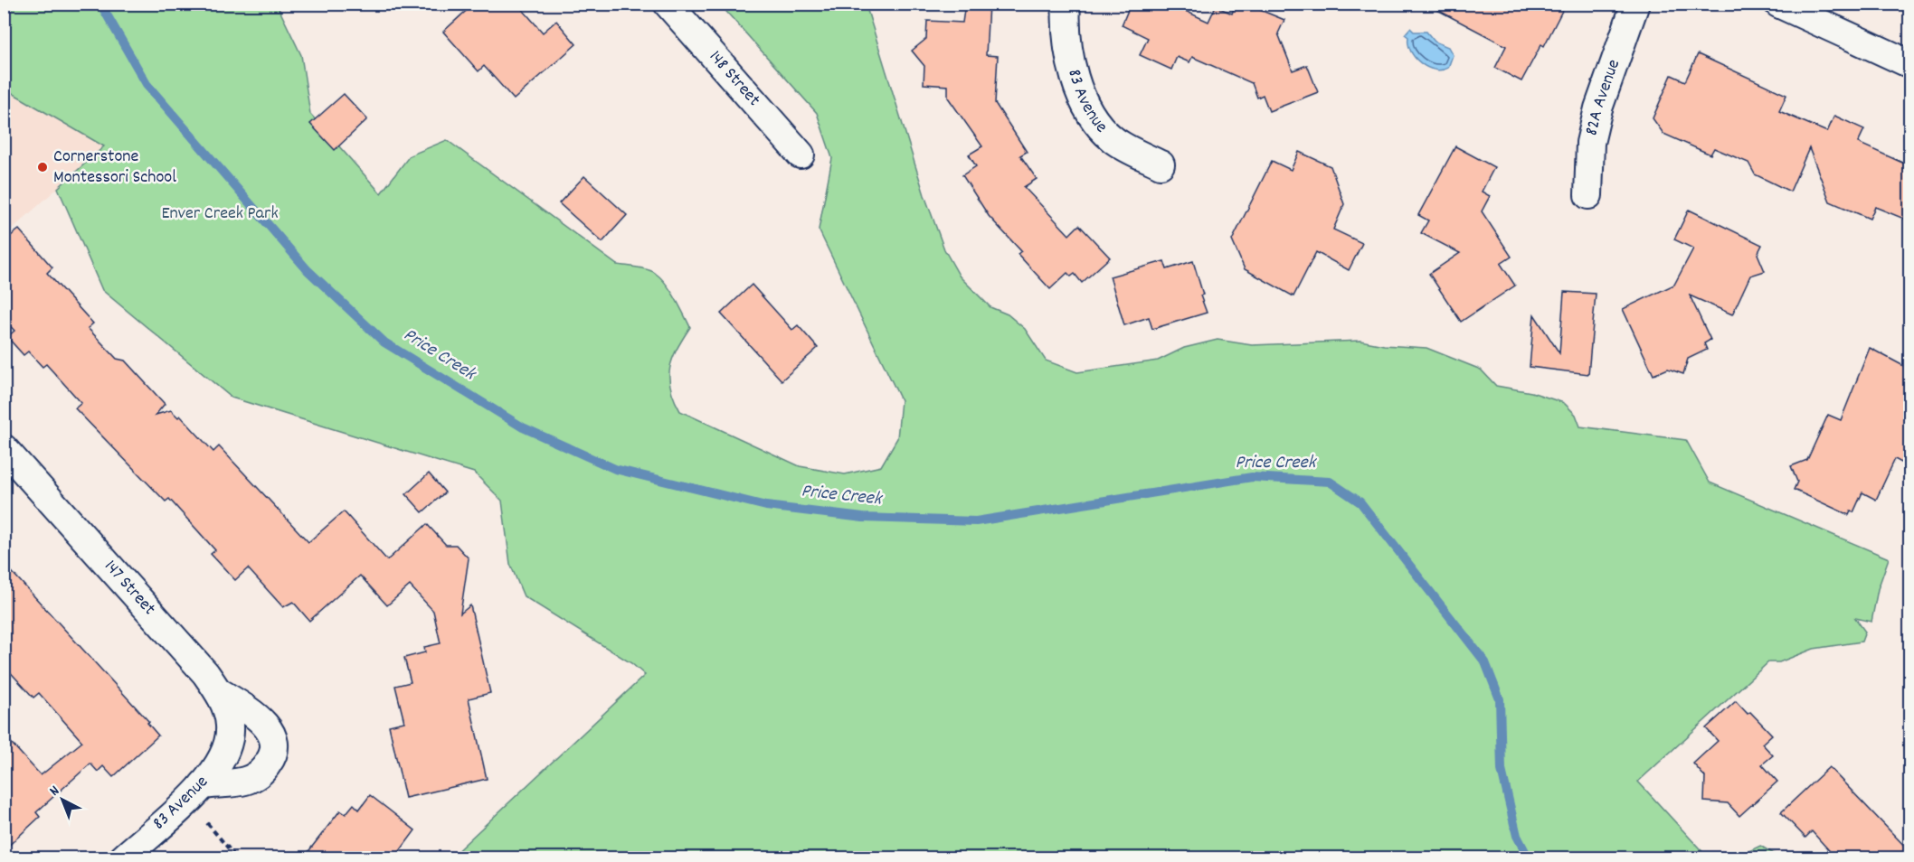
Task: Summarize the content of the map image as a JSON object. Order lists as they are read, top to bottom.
{
  "streets": {
    "street": [
      "148 Street",
      "83 Avenue",
      "82A Avenue",
      "147 Street"
    ]
  },
  "crossings": [
    ["83 Avenue", "147 Street"]
  ],
  "water": ["Price Creek"],
  "parks": ["Enver Creek Park"],
  "places": ["Cornerstone Montessori School"],
  "north": "top left"
}
